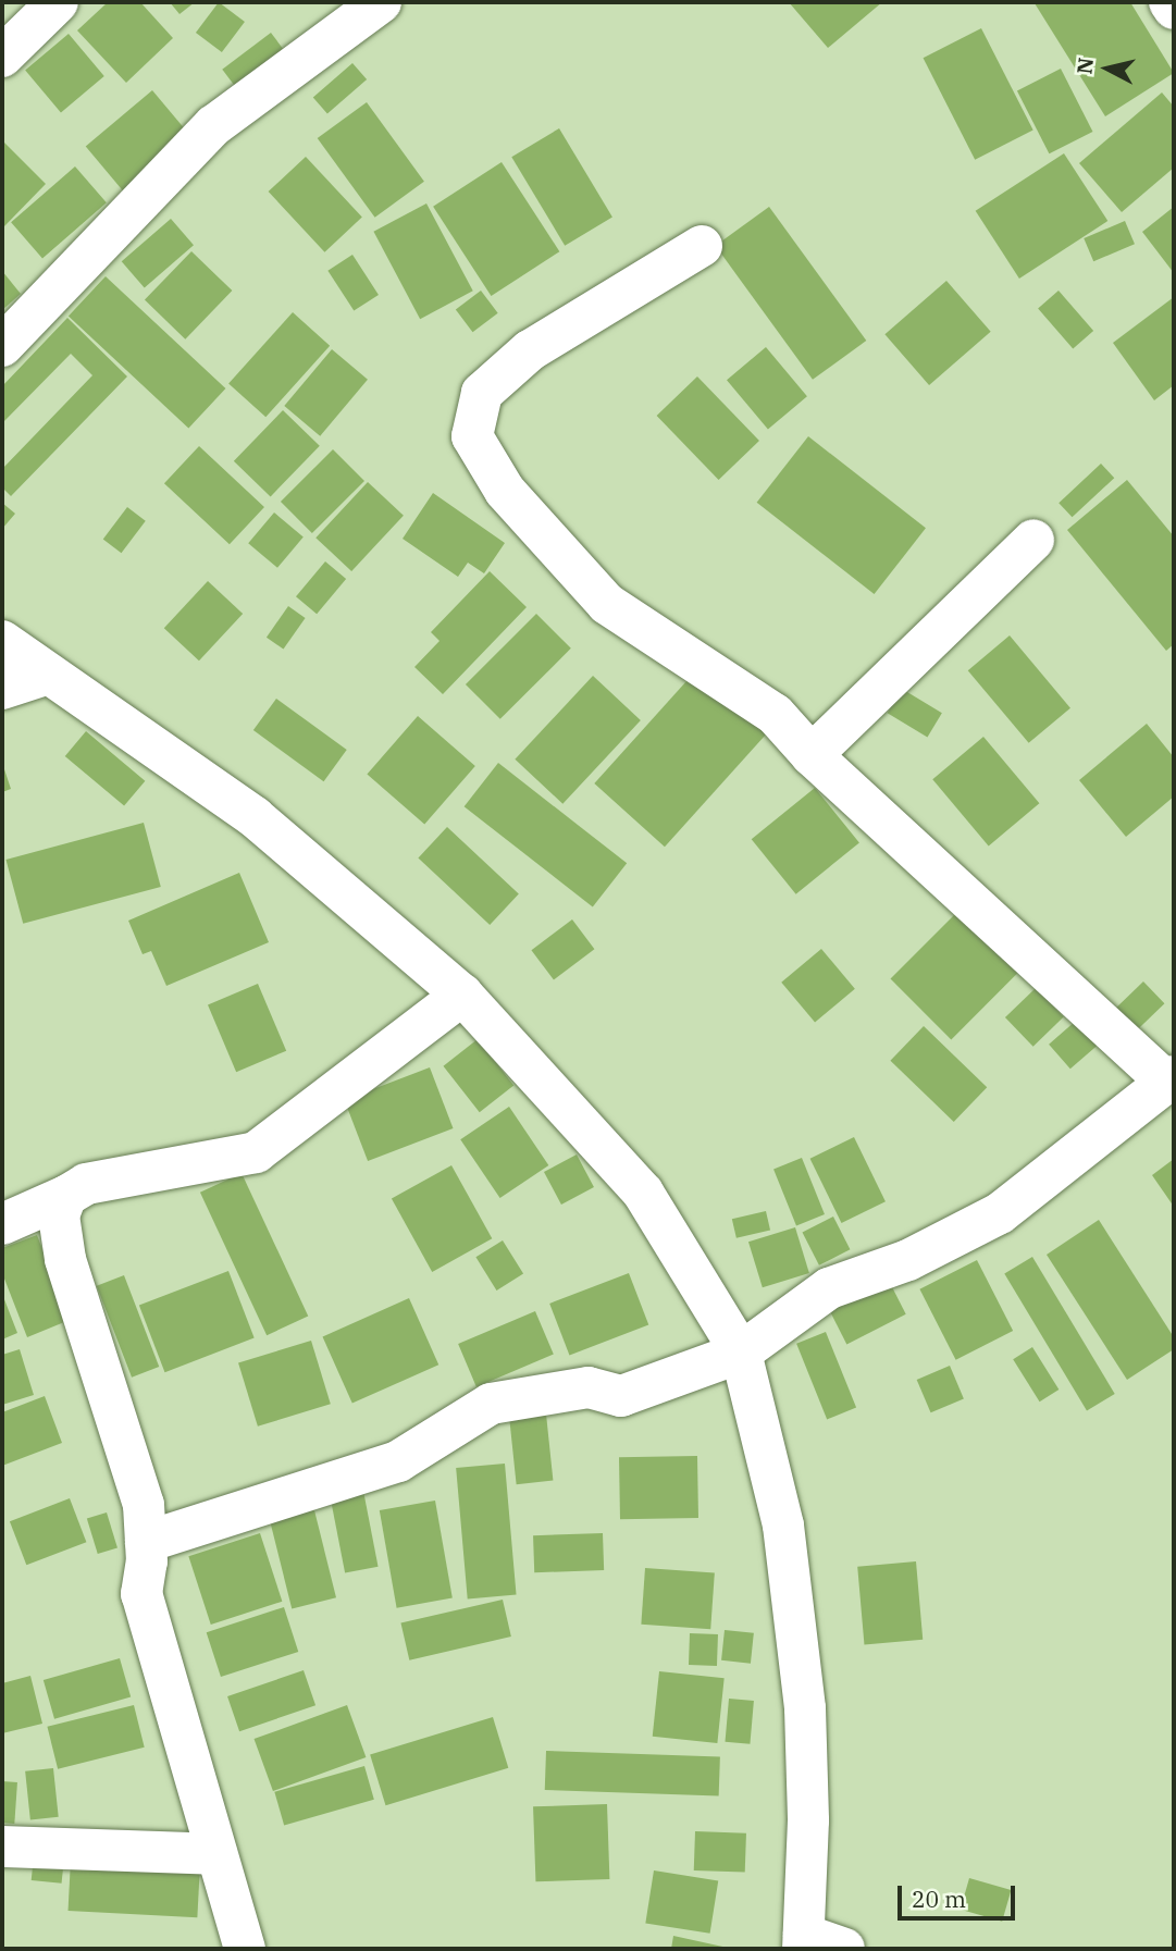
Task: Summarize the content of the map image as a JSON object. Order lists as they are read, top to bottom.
{
  "scale_bar": "20 m",
  "north": "left"
}
